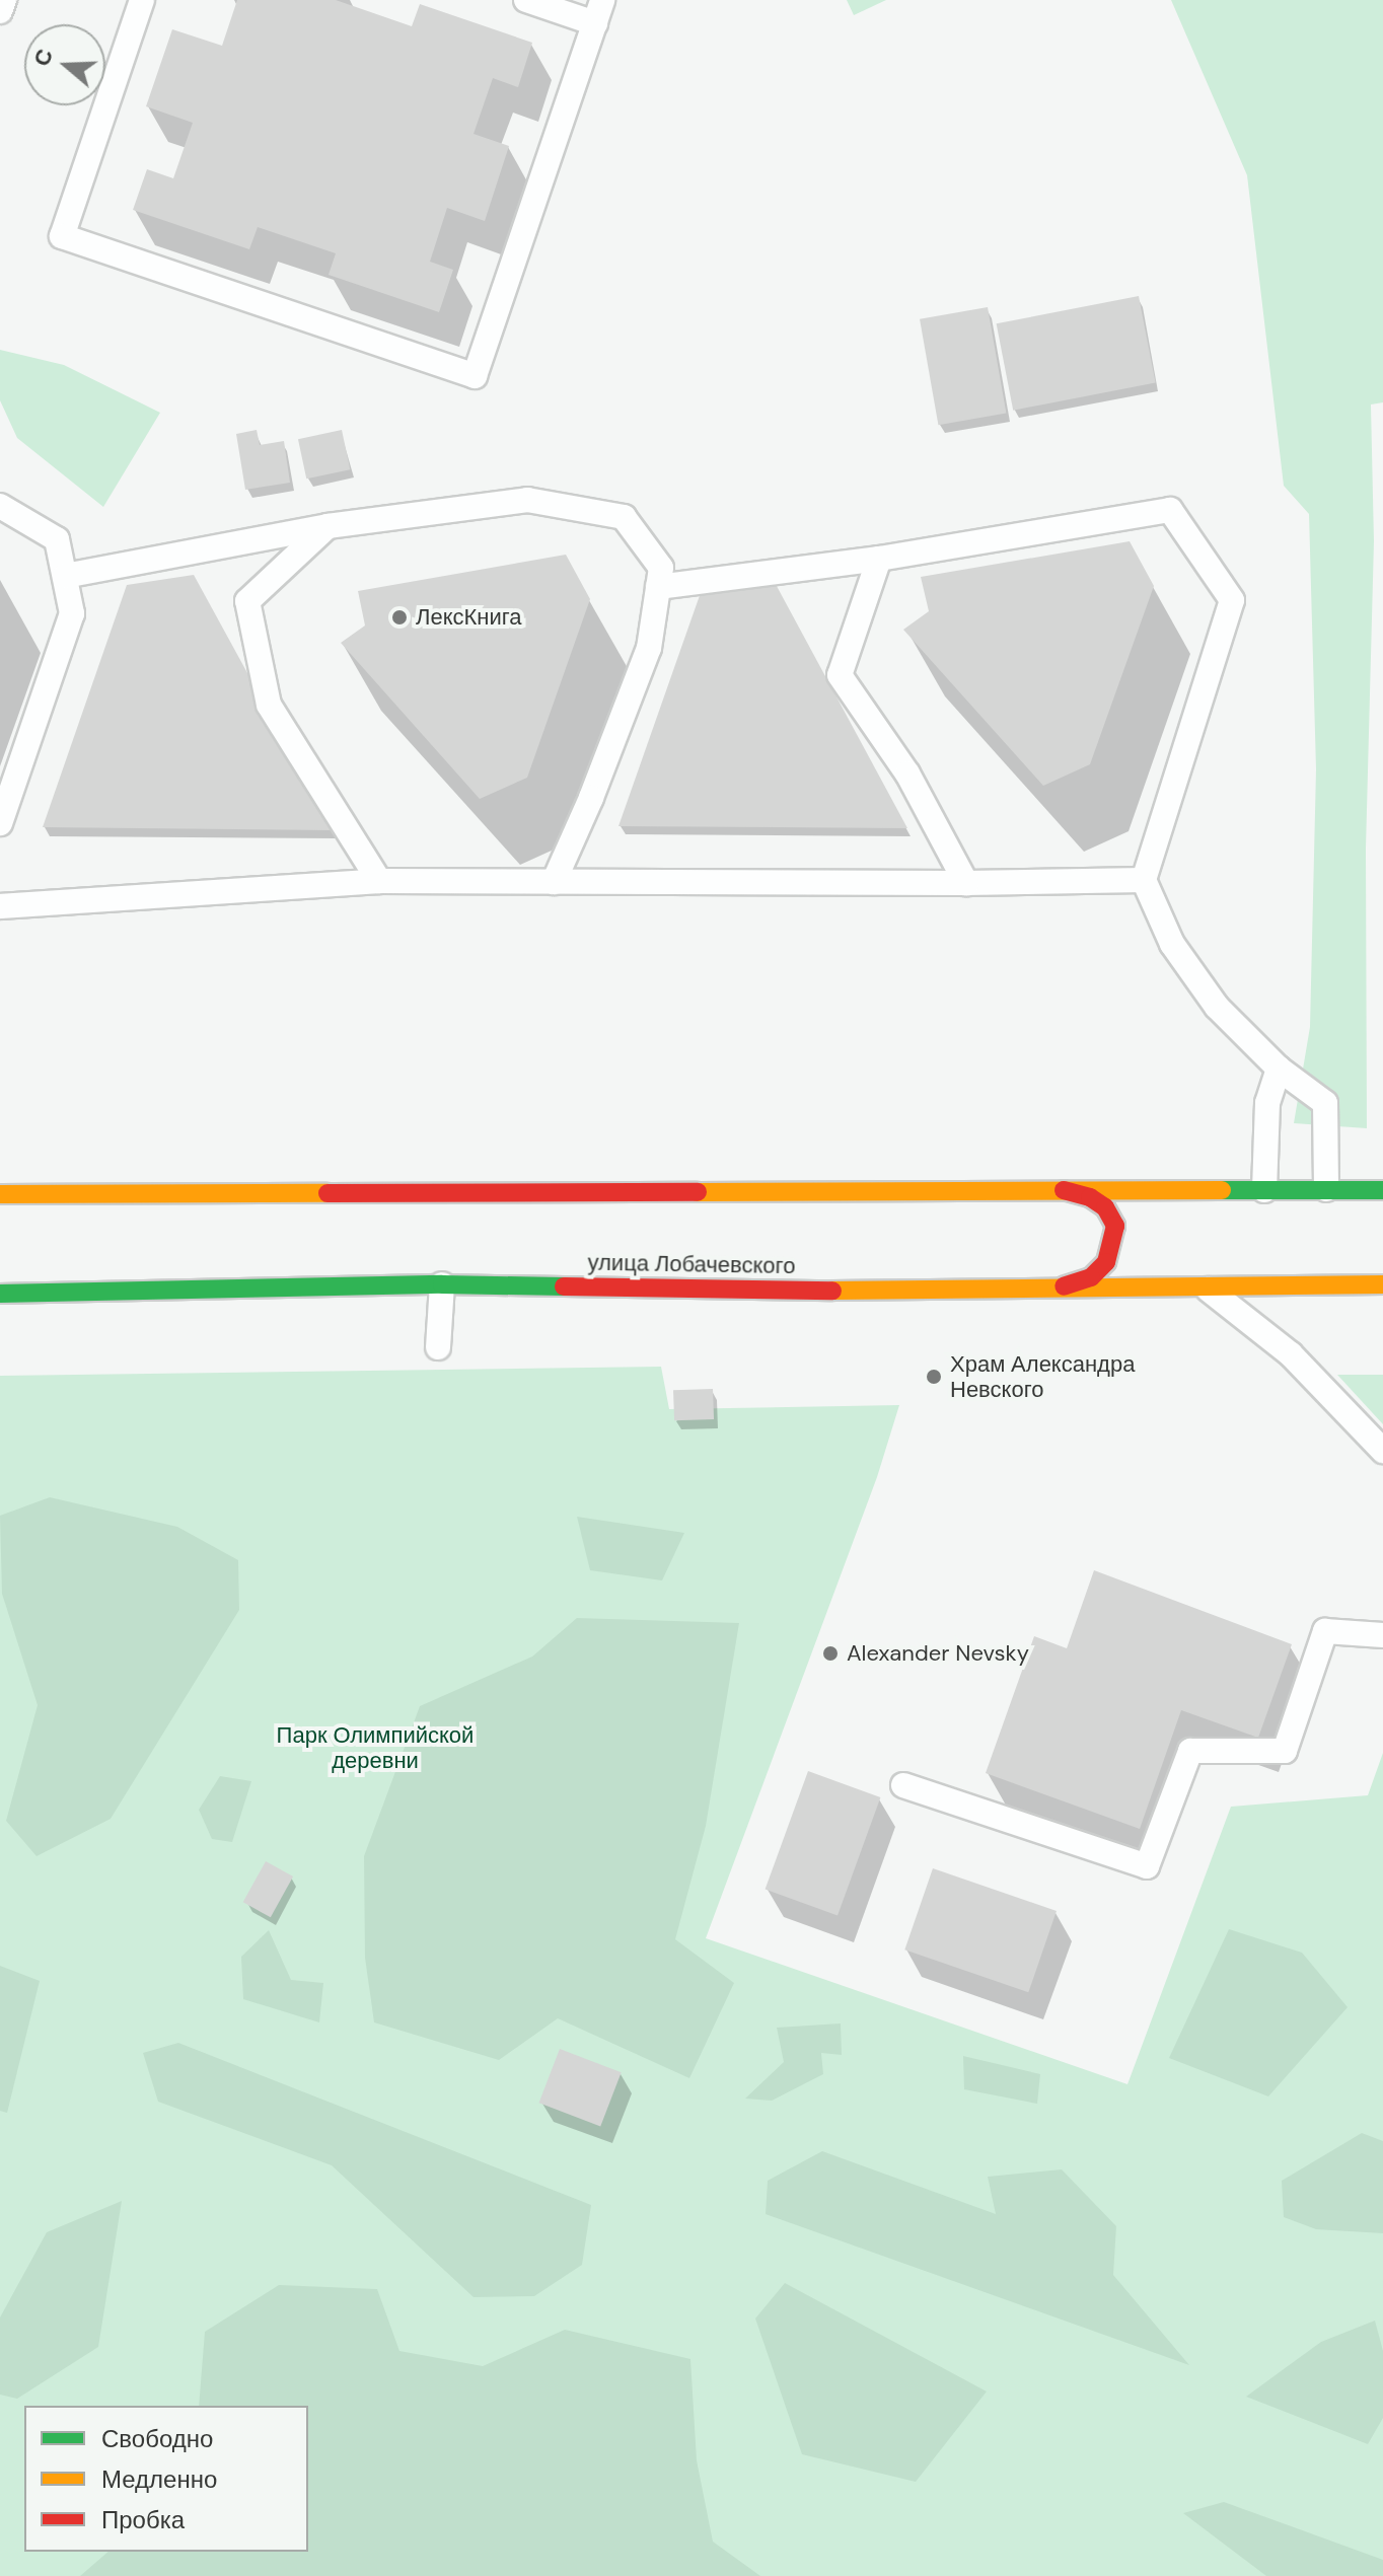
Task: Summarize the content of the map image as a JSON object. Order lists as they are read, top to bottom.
{
  "streets": {
    "main road": ["улица Лобачевского"]
  },
  "parks": ["Парк Олимпийской деревни"],
  "places": ["ЛексКнига", "Храм Александра Невского", "Alexander Nevsky"],
  "legend": ["Свободно", "Медленно", "Пробка"],
  "north": "left"
}
